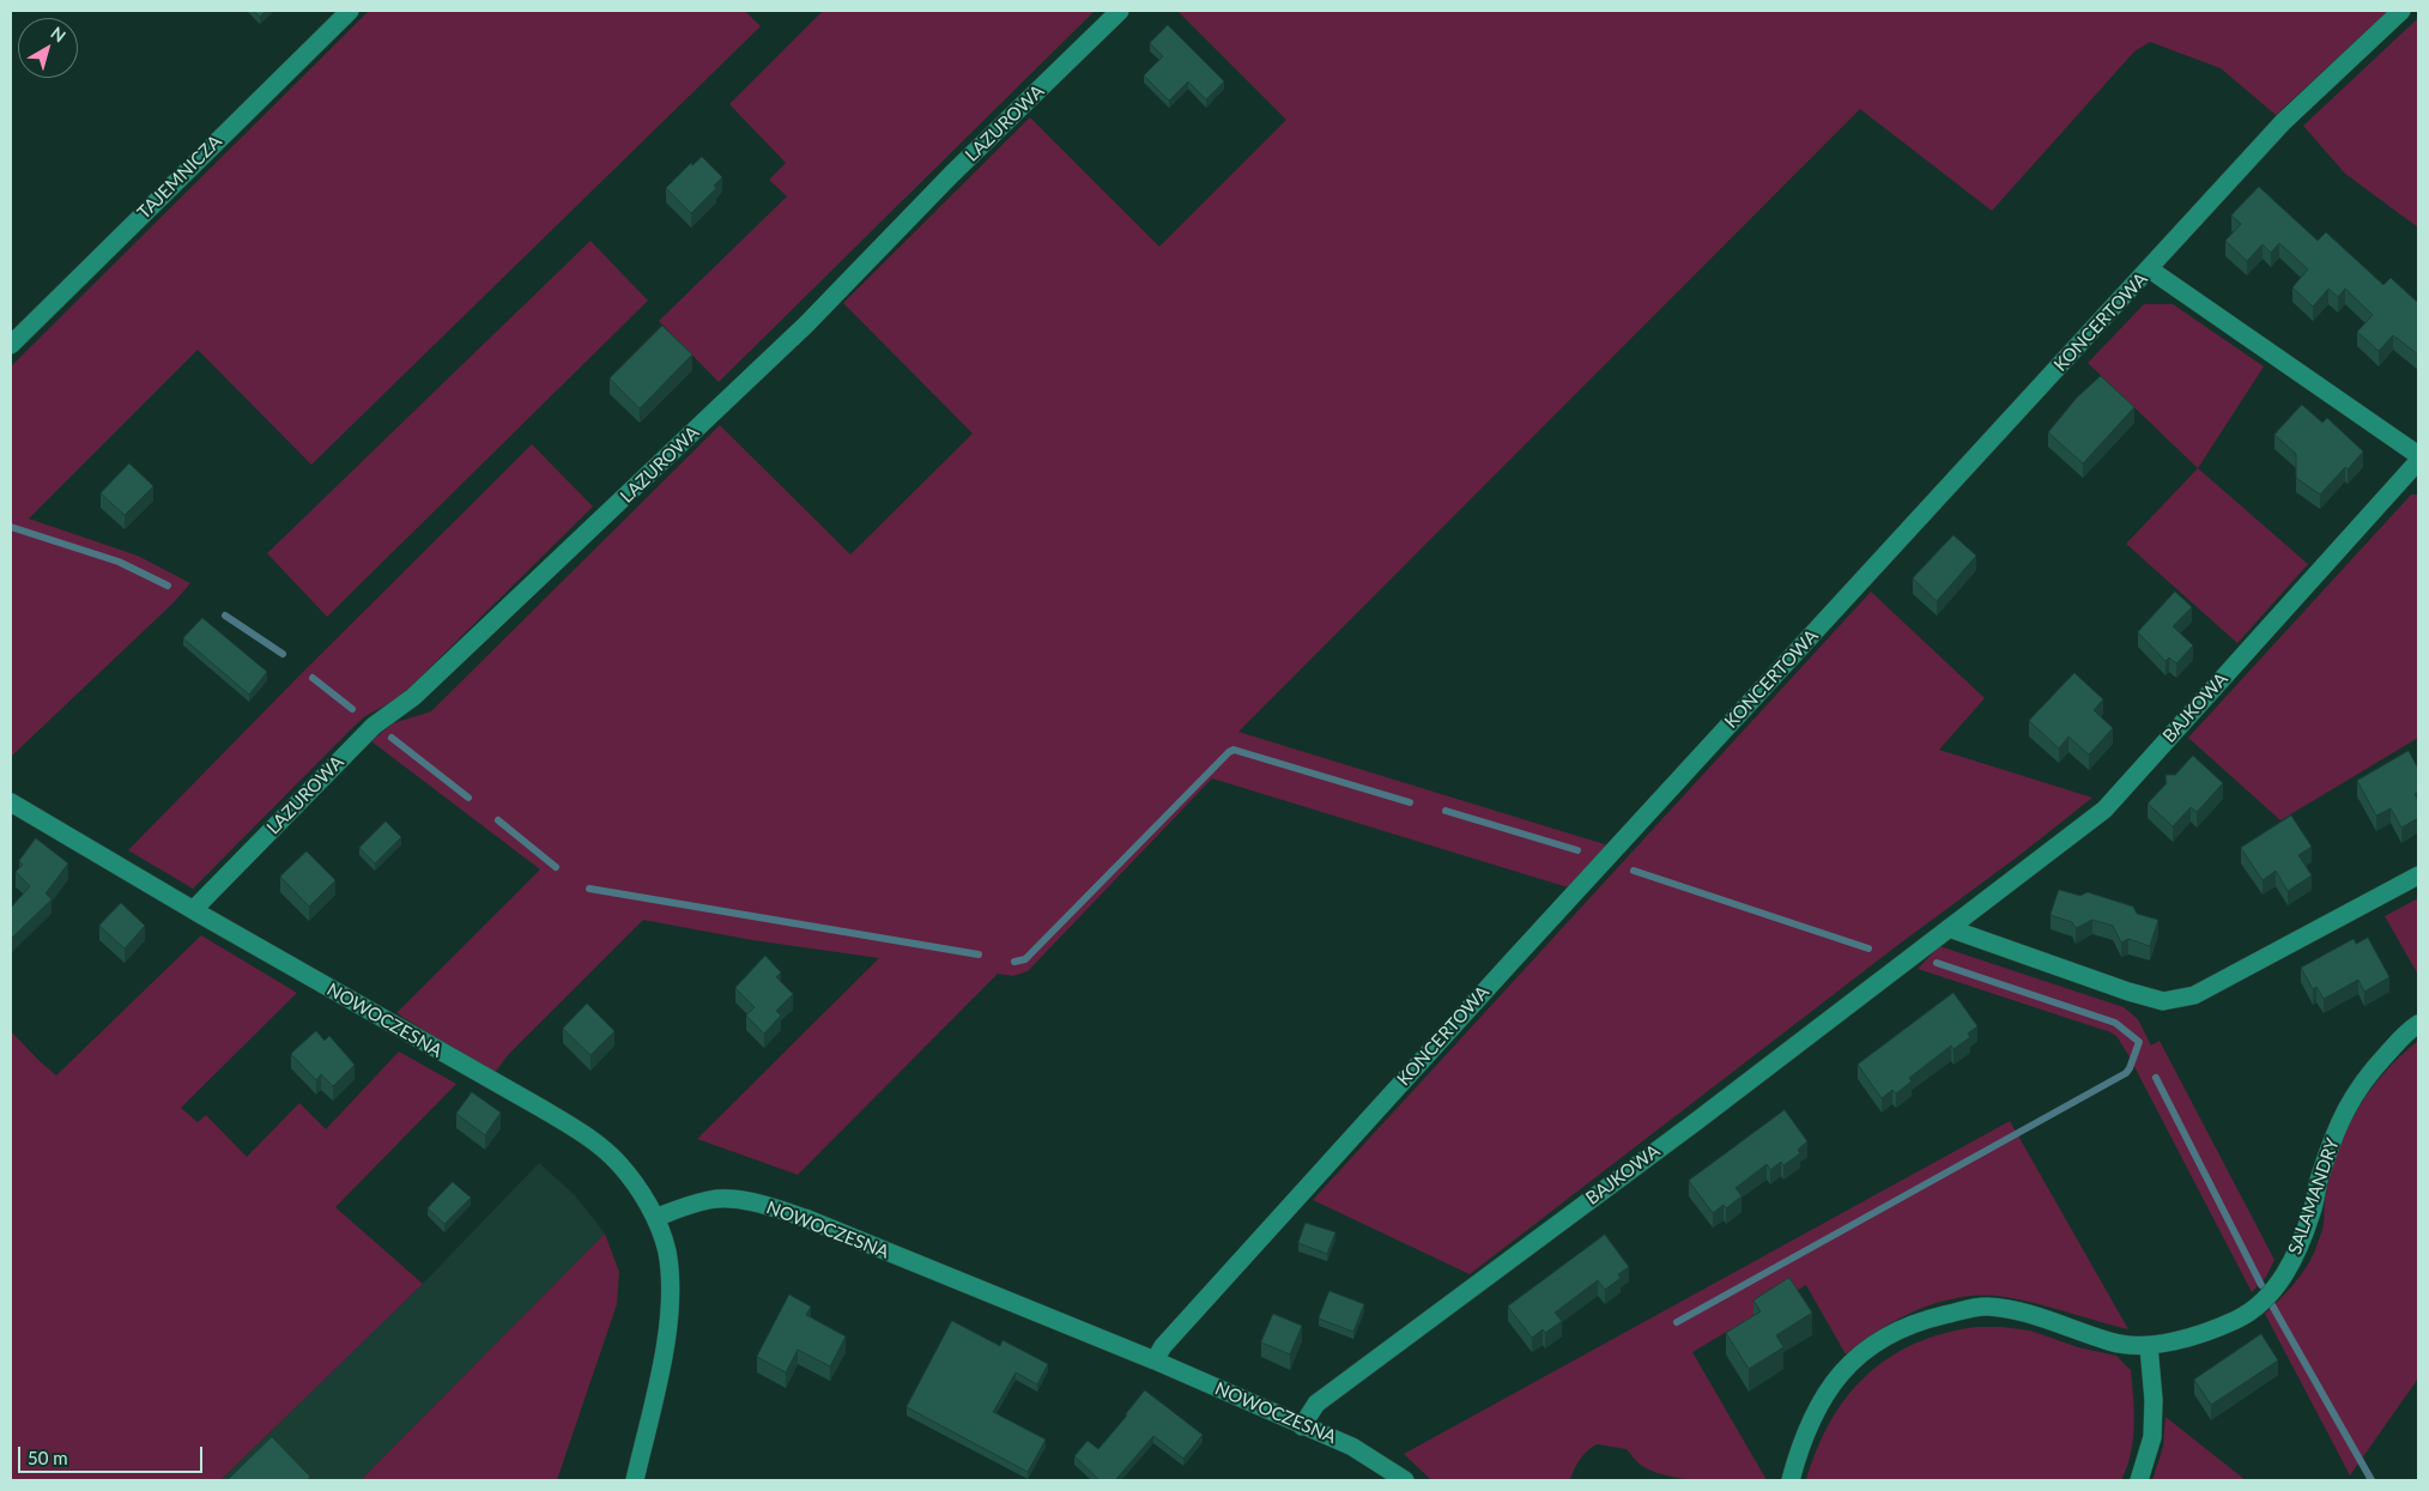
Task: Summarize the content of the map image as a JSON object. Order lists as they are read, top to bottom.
{
  "streets": {
    "street": [
      "LAZUROWA",
      "TAJEMNICZA",
      "KONCERTOWA",
      "BAJKOWA",
      "NOWOCZESNA",
      "SALAMANDRY"
    ]
  },
  "crossings": [
    ["LAZUROWA", "NOWOCZESNA"],
    ["KONCERTOWA", "NOWOCZESNA"],
    ["BAJKOWA", "NOWOCZESNA"]
  ],
  "scale_bar": "50 m",
  "north": "top right"
}
